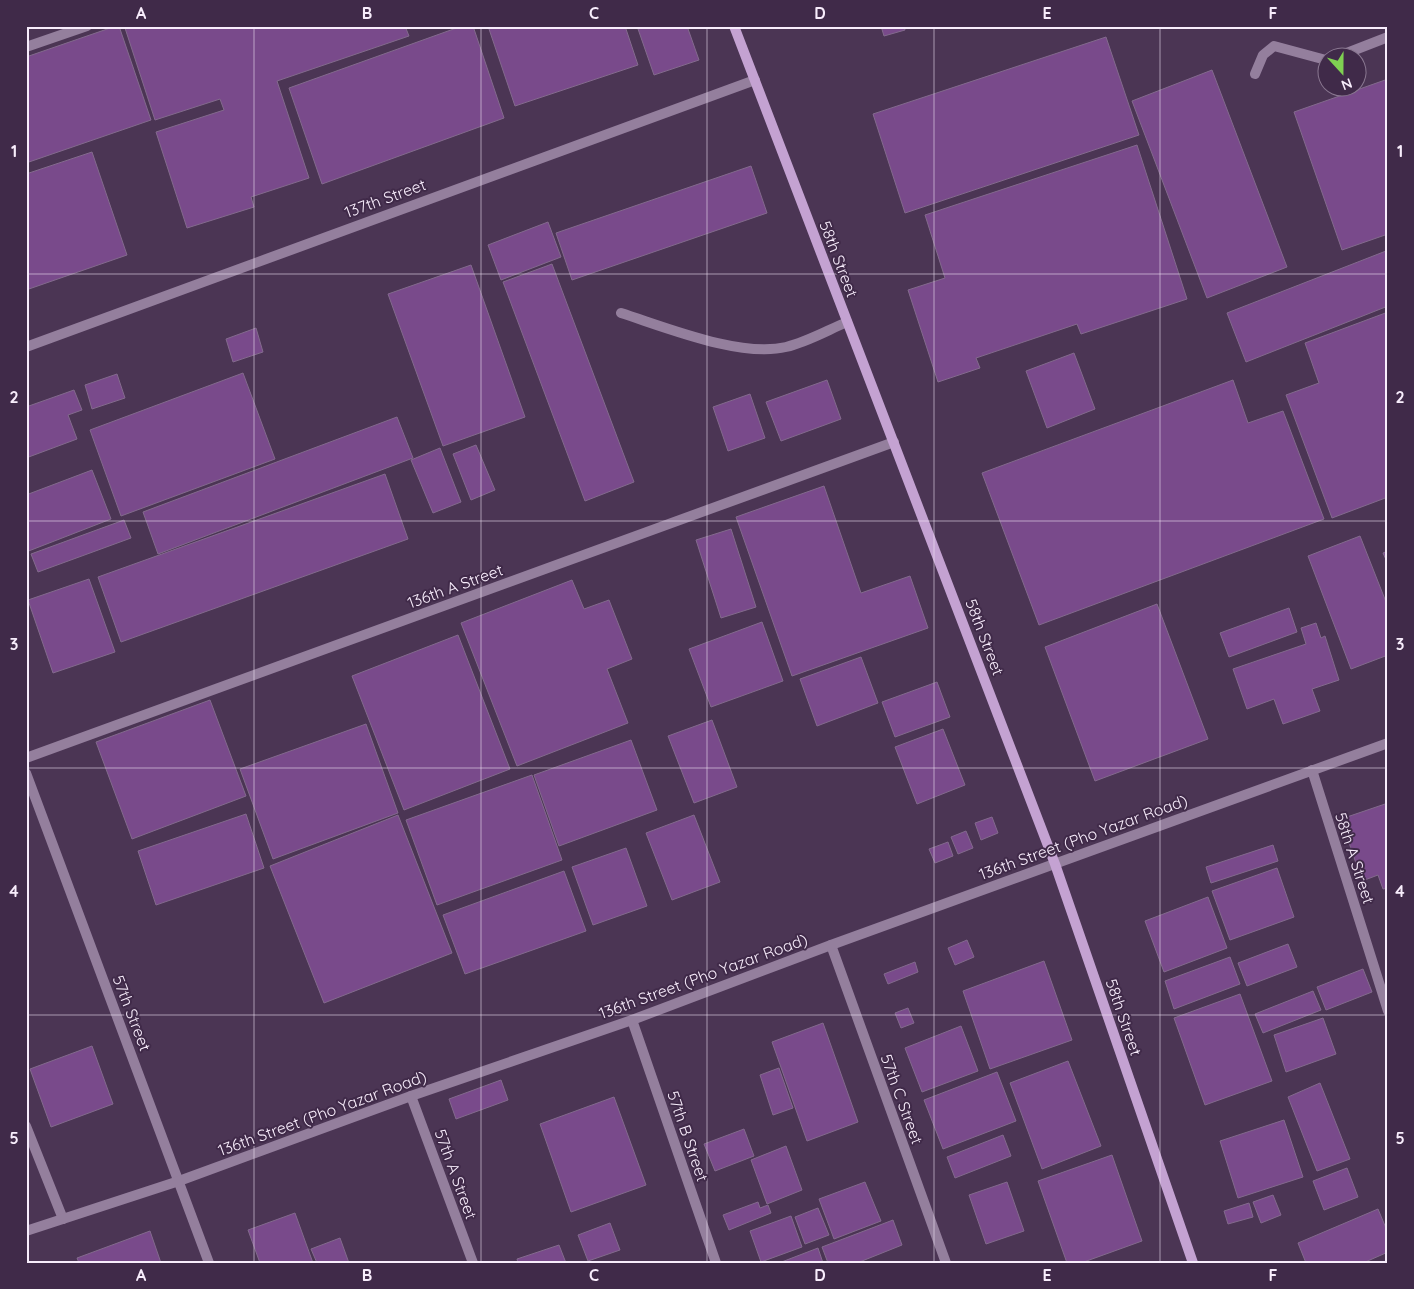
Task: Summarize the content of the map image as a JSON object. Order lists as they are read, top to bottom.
{
  "streets": {
    "main road": ["58th Street"],
    "street": [
      "137th Street",
      "136th A Street",
      "136th Street (Pho Yazar Road)",
      "58th A Street",
      "57th Street",
      "57th C Street",
      "57th B Street",
      "57th A Street"
    ]
  },
  "crossings": [
    ["137th Street", "58th Street"],
    ["58th Street", "136th A Street"],
    ["58th Street", "136th Street (Pho Yazar Road)"],
    ["136th Street (Pho Yazar Road)", "58th A Street"],
    ["136th Street (Pho Yazar Road)", "57th Street"],
    ["136th Street (Pho Yazar Road)", "57th C Street"],
    ["136th Street (Pho Yazar Road)", "57th B Street"],
    ["136th Street (Pho Yazar Road)", "57th A Street"]
  ],
  "north": "bottom",
  "grid": {
    "columns": [
      "A",
      "B",
      "C",
      "D",
      "E",
      "F"
    ],
    "rows": [
      "1",
      "2",
      "3",
      "4",
      "5"
    ]
  }
}
